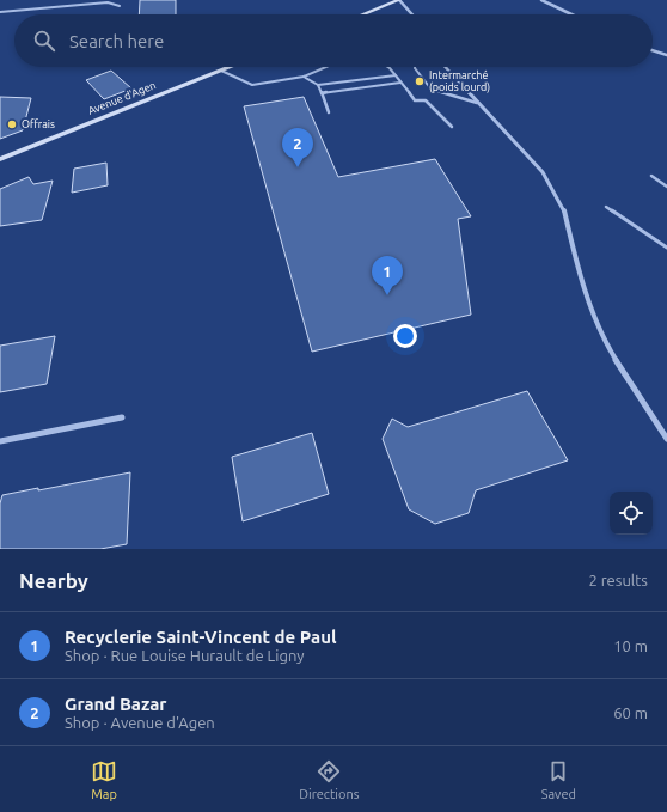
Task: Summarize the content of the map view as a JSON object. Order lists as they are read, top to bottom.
{
  "streets": {
    "main road": ["Avenue d'Agen"]
  },
  "places": ["Intermarché (poids lourd)", "Offrais"],
  "page": {
    "search": "Search here",
    "pins": ["2", "1"],
    "heading": ["Nearby", "2 results"],
    "list": [
      {
        "mark": "1",
        "name": "Recyclerie Saint-Vincent de Paul",
        "note": "Shop · Rue Louise Hurault de Ligny",
        "value": "10 m"
      },
      {
        "mark": "2",
        "name": "Grand Bazar",
        "note": "Shop · Avenue d'Agen",
        "value": "60 m"
      }
    ],
    "nav": ["Map", "Directions", "Saved"]
  }
}
